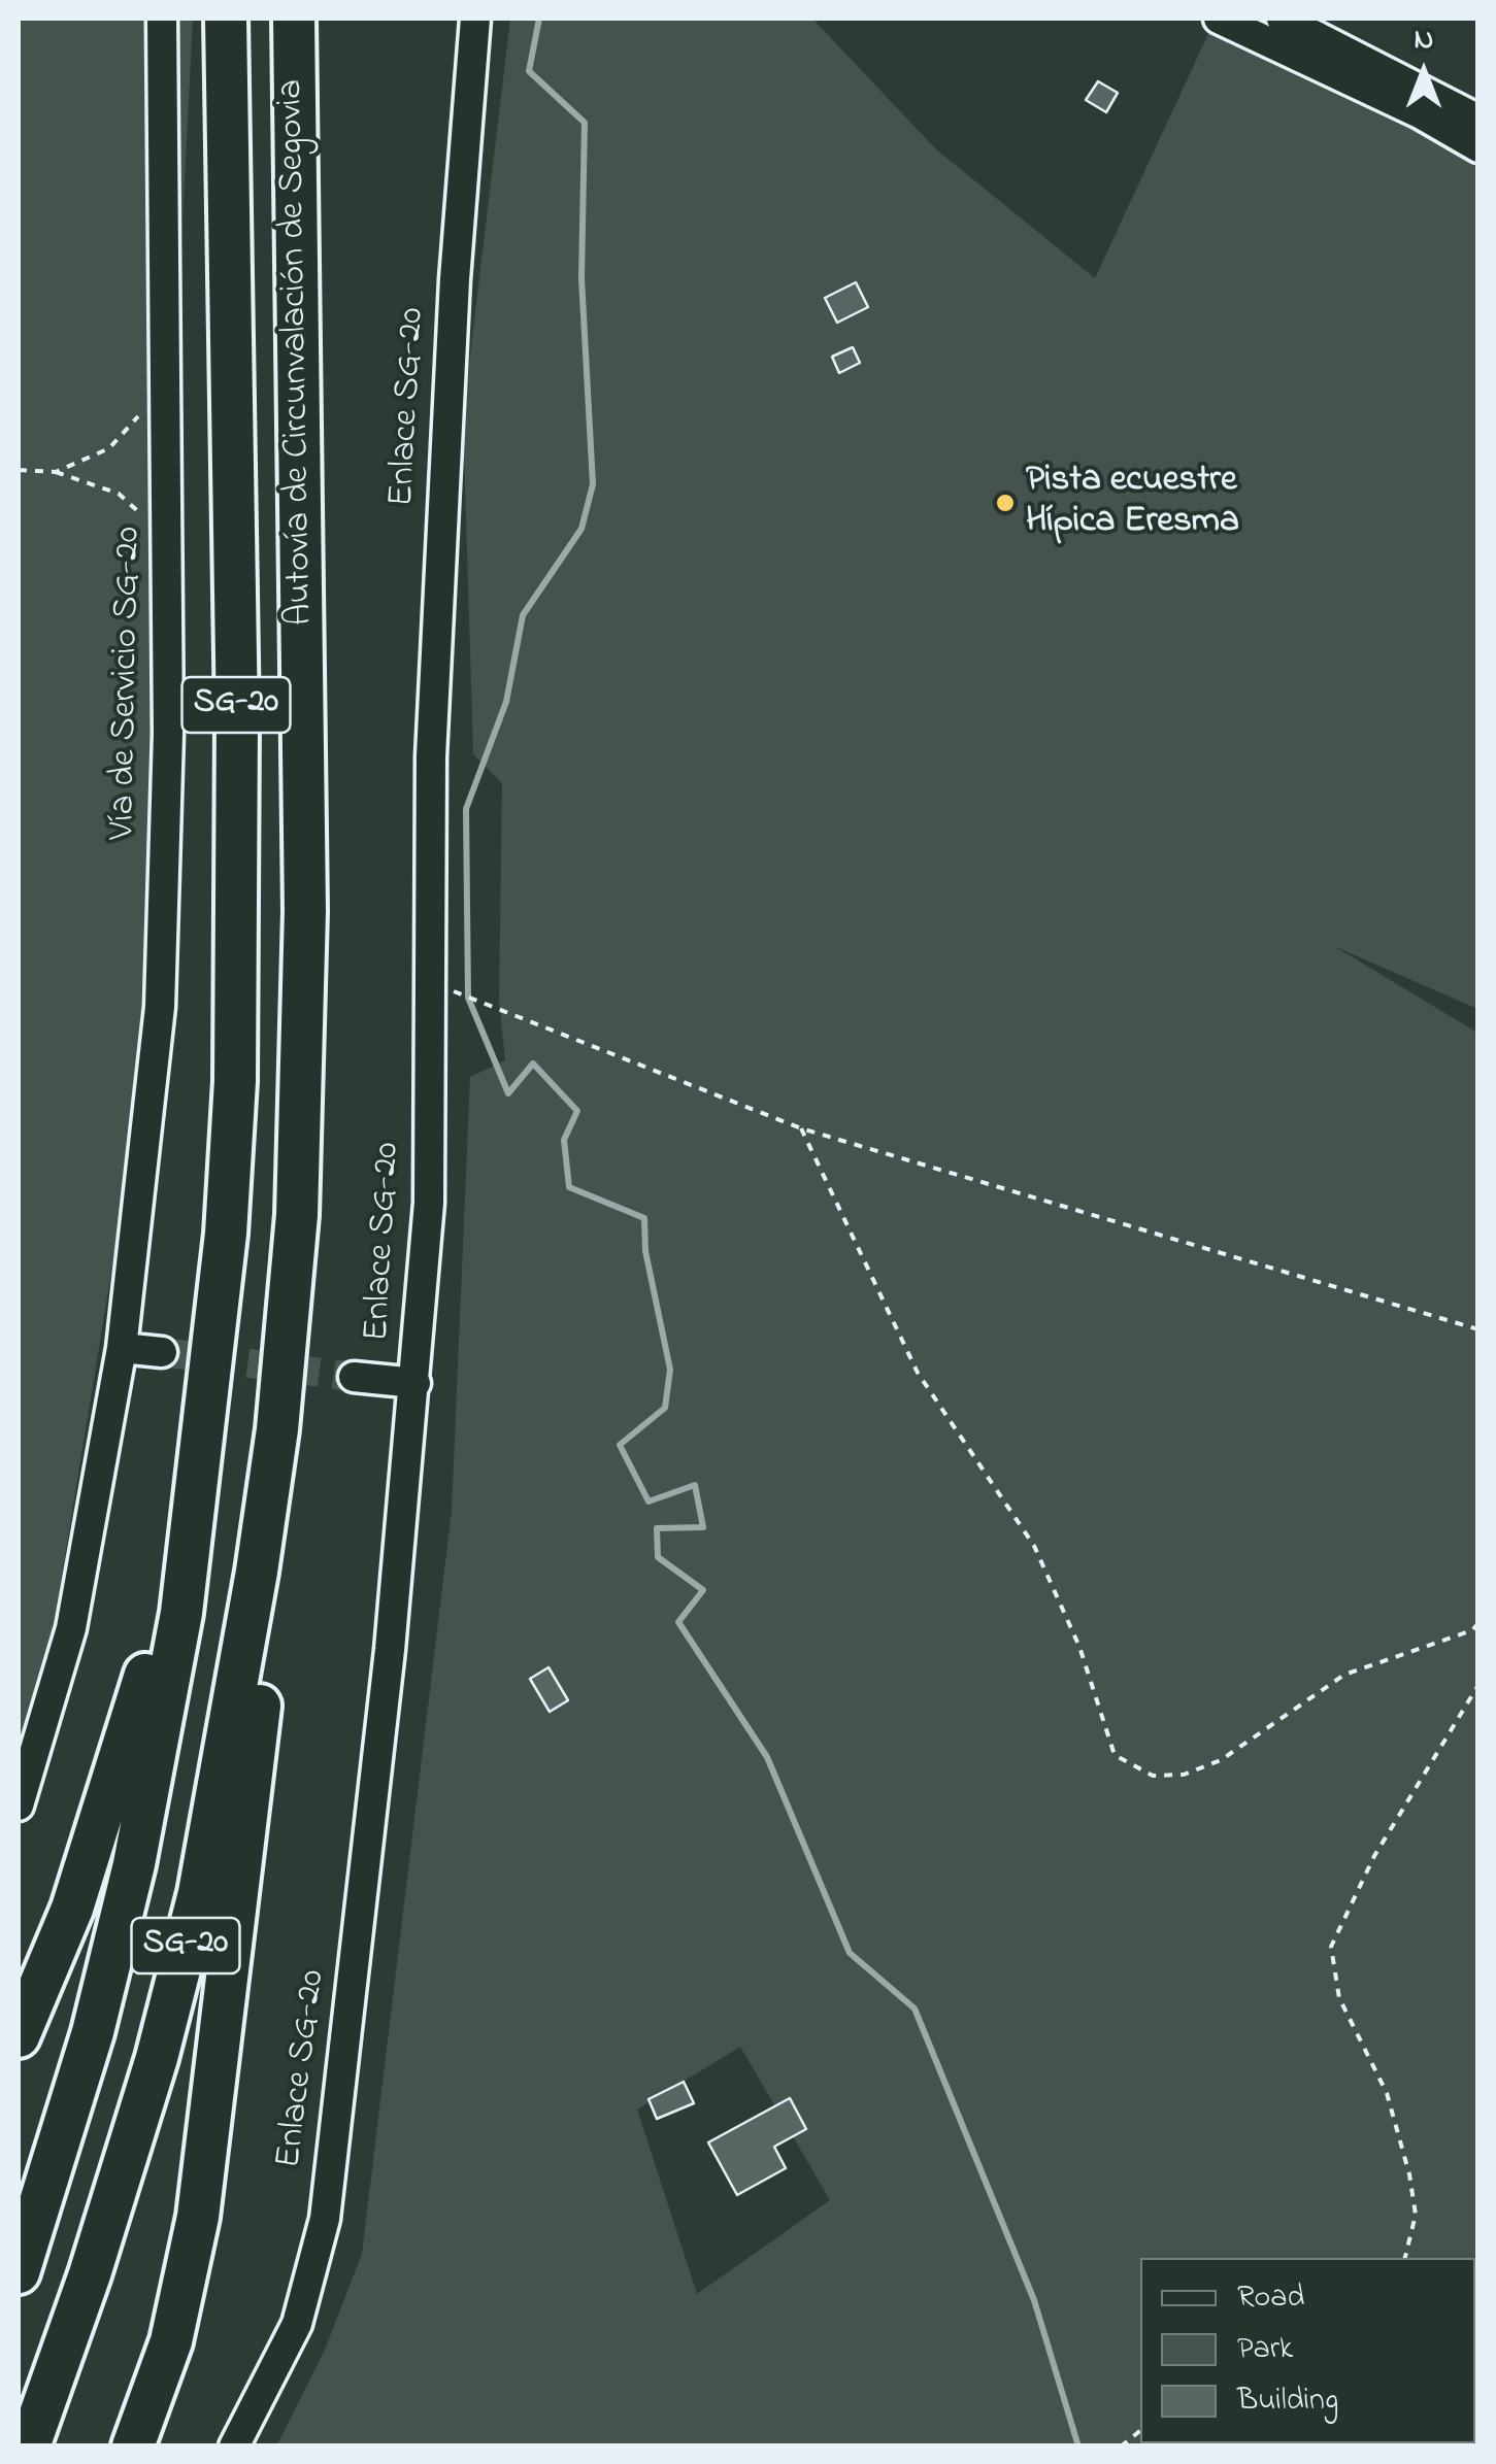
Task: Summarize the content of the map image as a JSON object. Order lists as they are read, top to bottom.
{
  "streets": {
    "highway": ["Autovía de Circunvalación de Segovia", "SG-20"],
    "street": ["Enlace SG-20", "Vía de Servicio SG-20"]
  },
  "places": ["Pista ecuestre Hípica Eresma"],
  "legend": ["Road", "Park", "Building"],
  "north": "top"
}
